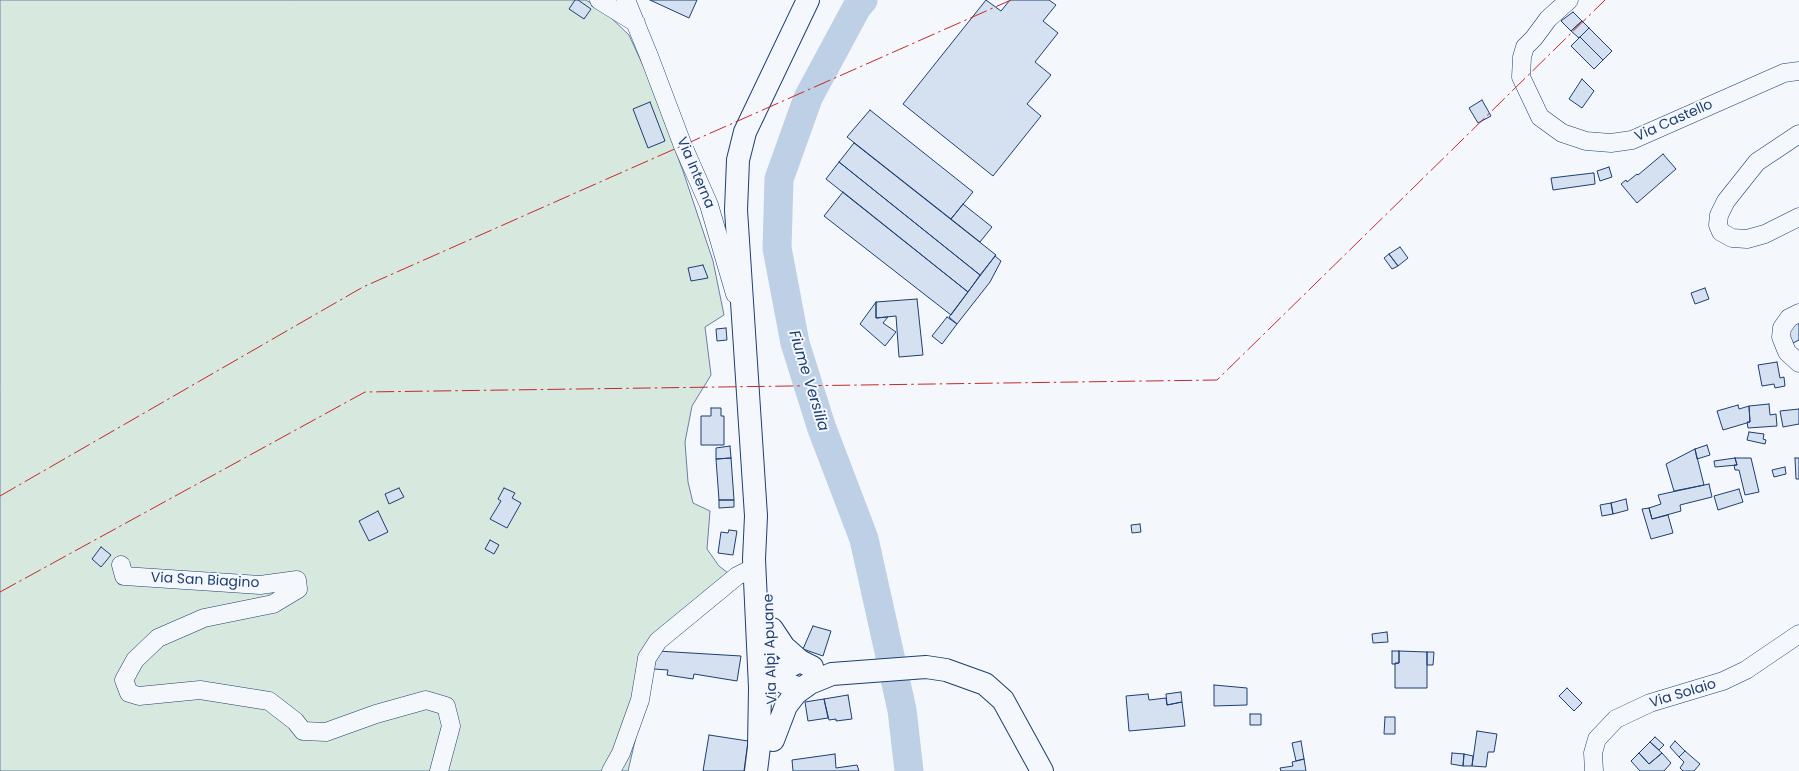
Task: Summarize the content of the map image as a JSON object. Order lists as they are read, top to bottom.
{
  "streets": {
    "main road": ["Via Alpi Apuane"],
    "street": [
      "Via Castello",
      "Via Interna",
      "Via San Biagino",
      "Via Solaio"
    ]
  },
  "water": ["Fiume Versilia"]
}
